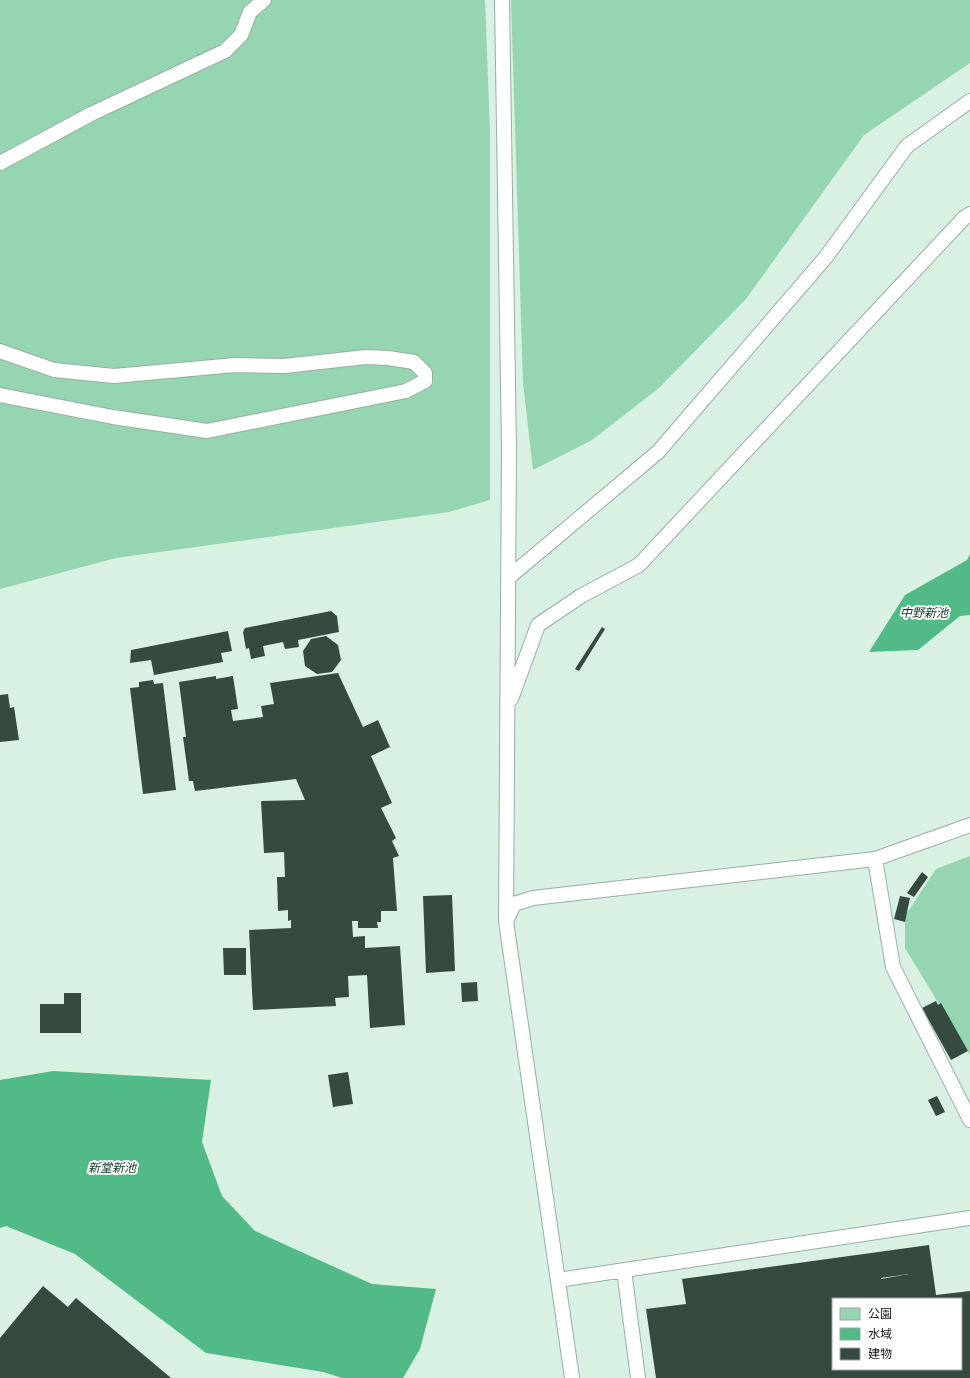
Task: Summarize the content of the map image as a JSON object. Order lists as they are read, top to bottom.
{
  "water": ["中野新池", "新堂新池"],
  "legend": ["公園", "水域", "建物"]
}
